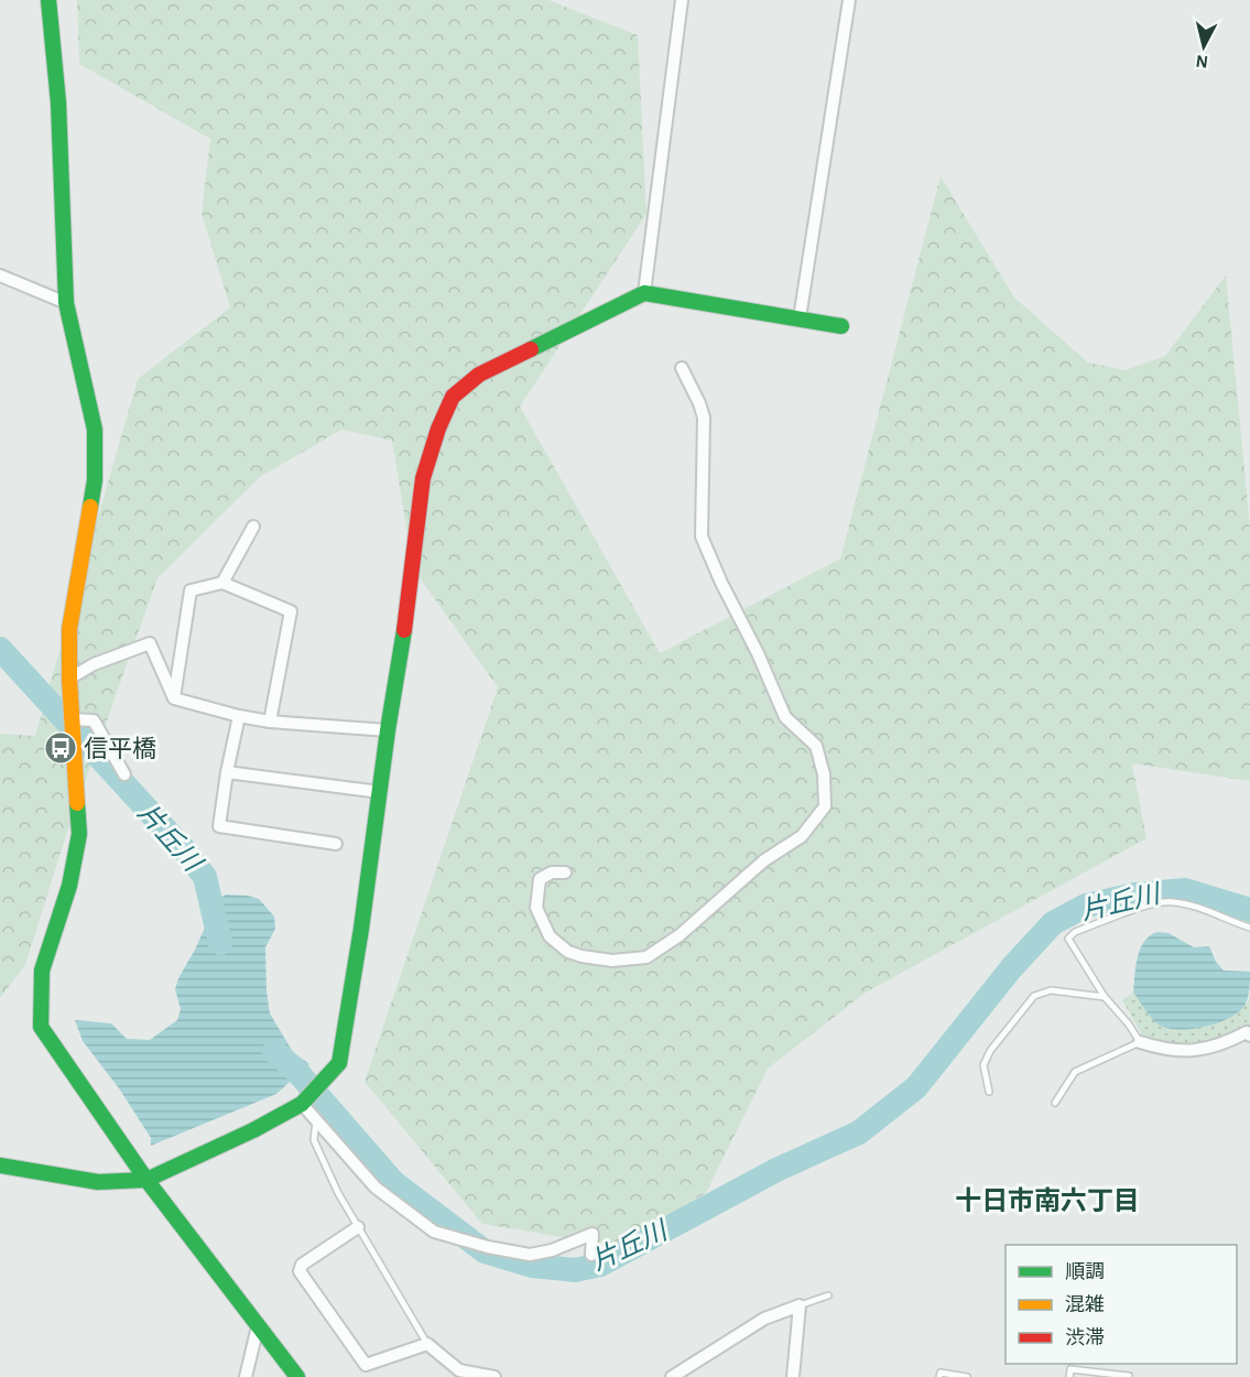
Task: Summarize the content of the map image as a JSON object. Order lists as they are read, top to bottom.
{
  "districts": ["十日市南六丁目"],
  "water": ["片丘川"],
  "places": {
    "bus stop": ["信平橋"]
  },
  "legend": ["順調", "混雑", "渋滞"],
  "north": "bottom"
}
